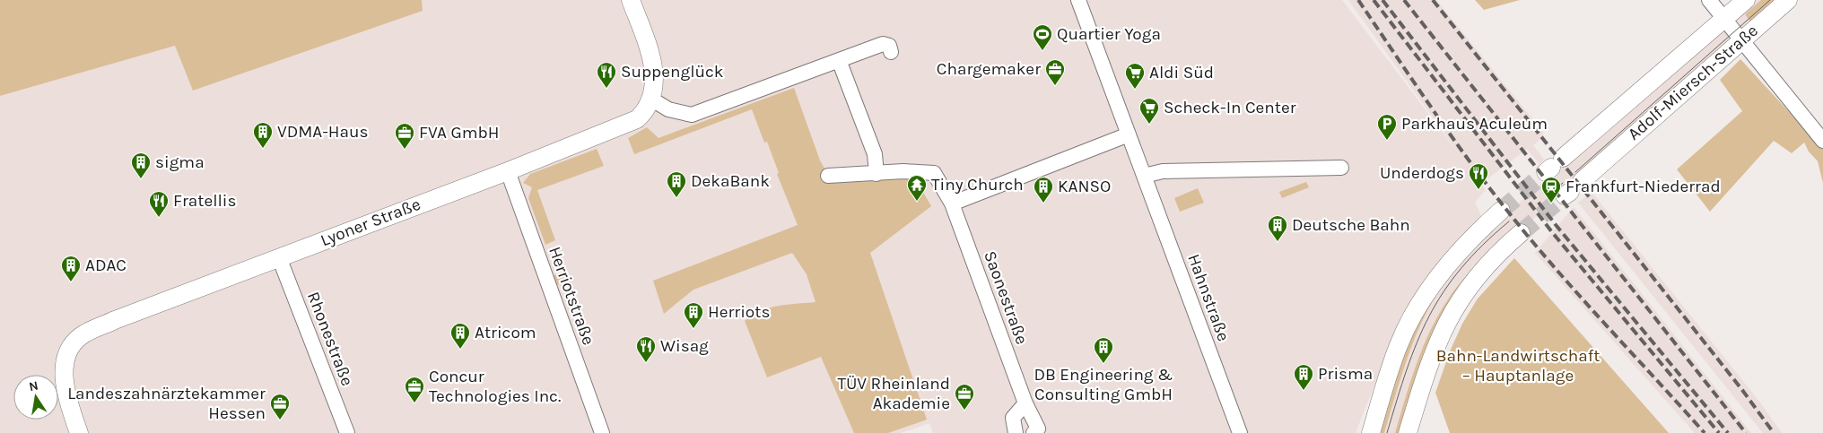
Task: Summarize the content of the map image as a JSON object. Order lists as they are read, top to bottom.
{
  "streets": {
    "main road": ["Adolf-Miersch-Straße", "Lyoner Straße"],
    "street": [
      "Herriotstraße",
      "Saonestraße",
      "Hahnstraße",
      "Rhonestraße"
    ]
  },
  "crossings": [
    ["Lyoner Straße", "Herriotstraße"],
    ["Lyoner Straße", "Rhonestraße"]
  ],
  "parks": ["Bahn-Landwirtschaft – Hauptanlage"],
  "places": {
    "sports": ["Quartier Yoga"],
    "office": [
      "Chargemaker",
      "FVA GmbH",
      "Concur Technologies Inc.",
      "TÜV Rheinland Akademie",
      "Landeszahnärztekammer Hessen"
    ],
    "restaurant": [
      "Suppenglück",
      "Underdogs",
      "Fratellis",
      "Wisag"
    ],
    "supermarket": ["Aldi Süd", "Scheck-In Center"],
    "parking": ["Parkhaus Aculeum"],
    "building": [
      "VDMA-Haus",
      "sigma",
      "DekaBank",
      "KANSO",
      "Deutsche Bahn",
      "ADAC",
      "Herriots",
      "Atricom",
      "DB Engineering & Consulting GmbH",
      "Prisma"
    ],
    "temple": ["Tiny Church"],
    "station": ["Frankfurt-Niederrad"]
  },
  "north": "top"
}
